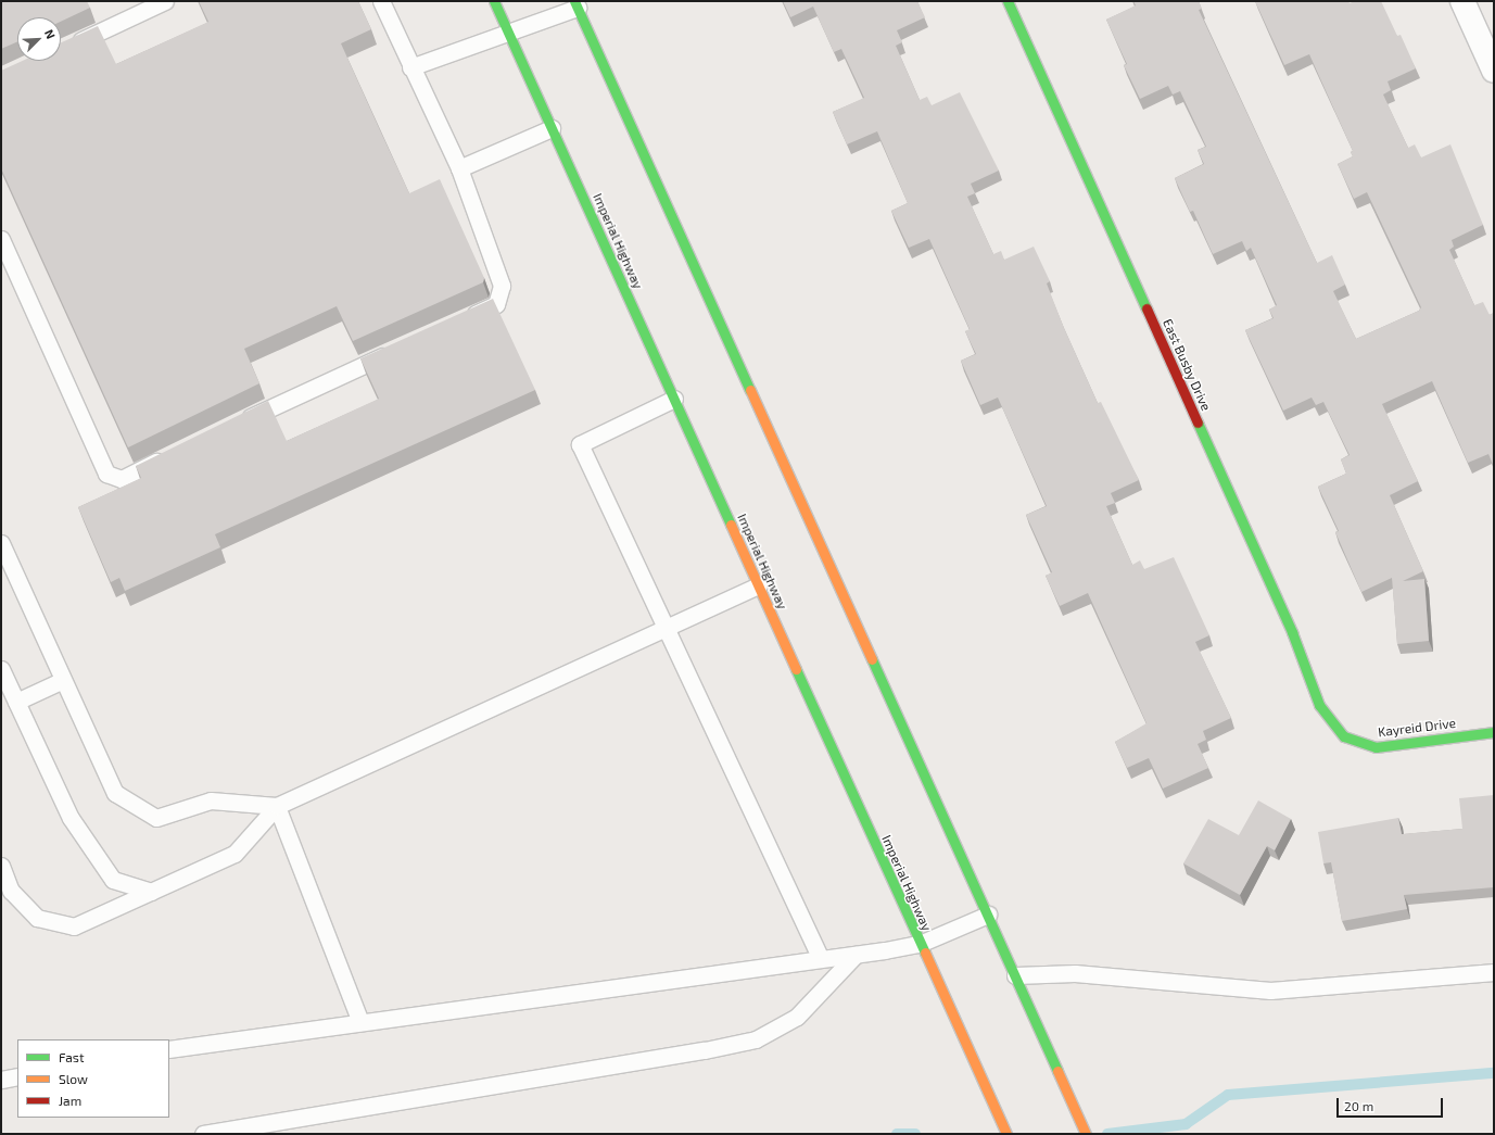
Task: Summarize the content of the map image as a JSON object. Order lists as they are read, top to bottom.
{
  "streets": {
    "main road": ["Imperial Highway", "East Busby Drive", "Kayreid Drive"]
  },
  "crossings": [
    ["East Busby Drive", "Kayreid Drive"]
  ],
  "legend": ["Fast", "Slow", "Jam"],
  "scale_bar": "20 m",
  "north": "top right"
}
